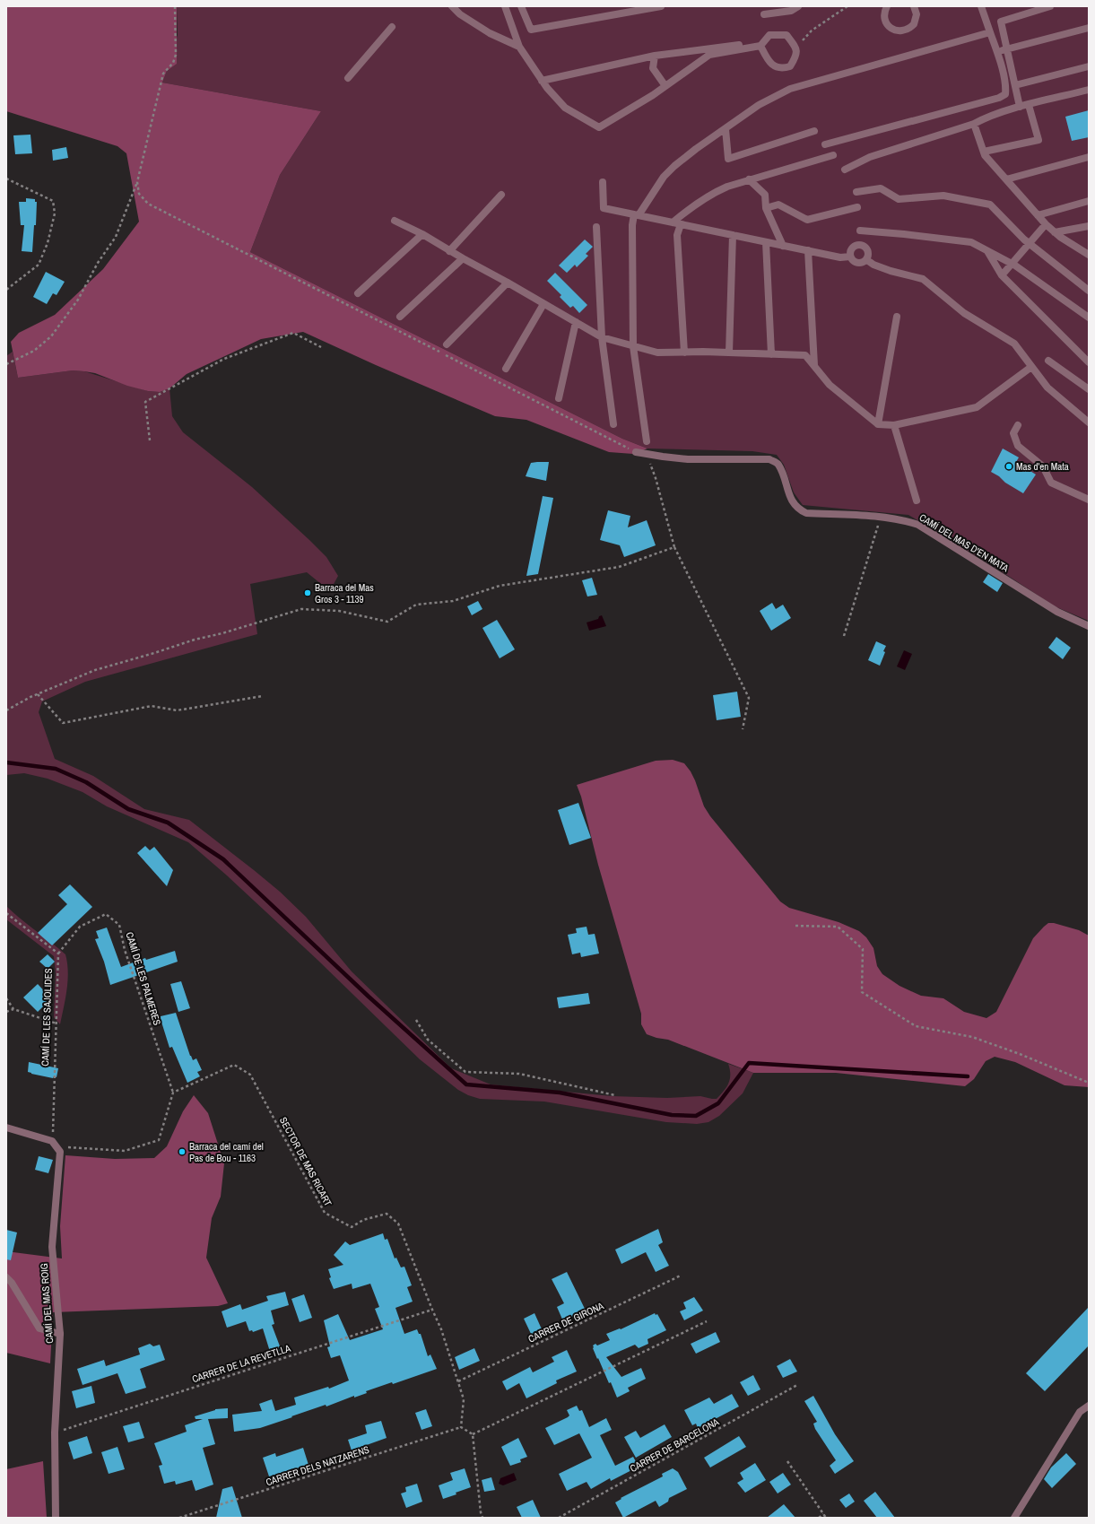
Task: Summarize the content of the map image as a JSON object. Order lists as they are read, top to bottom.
{
  "streets": {
    "street": ["CAMÍ DEL MAS D'EN MATA", "CAMÍ DEL MAS ROIG"],
    "path": [
      "CAMÍ DE LES PALMERES",
      "CAMÍ DE LES SAJOLIDES",
      "SECTOR DE MAS RICART",
      "CARRER DE GIRONA",
      "CARRER DE LA REVETLLA",
      "CARRER DE BARCELONA",
      "CARRER DELS NATZARENS"
    ]
  },
  "crossings": [
    ["CAMÍ DE LES PALMERES", "CAMÍ DE LES SAJOLIDES"],
    ["CAMÍ DE LES PALMERES", "SECTOR DE MAS RICART"],
    ["CAMÍ DE LES SAJOLIDES", "CAMÍ DEL MAS ROIG"],
    ["SECTOR DE MAS RICART", "CARRER DE GIRONA"],
    ["SECTOR DE MAS RICART", "CARRER DE LA REVETLLA"],
    ["SECTOR DE MAS RICART", "CARRER DELS NATZARENS"],
    ["CAMÍ DEL MAS ROIG", "CARRER DE LA REVETLLA"]
  ],
  "places": ["Mas d'en Mata", "Barraca del Mas Gros 3 - 1139", "Barraca del camí del Pas de Bou - 1163"]
}
